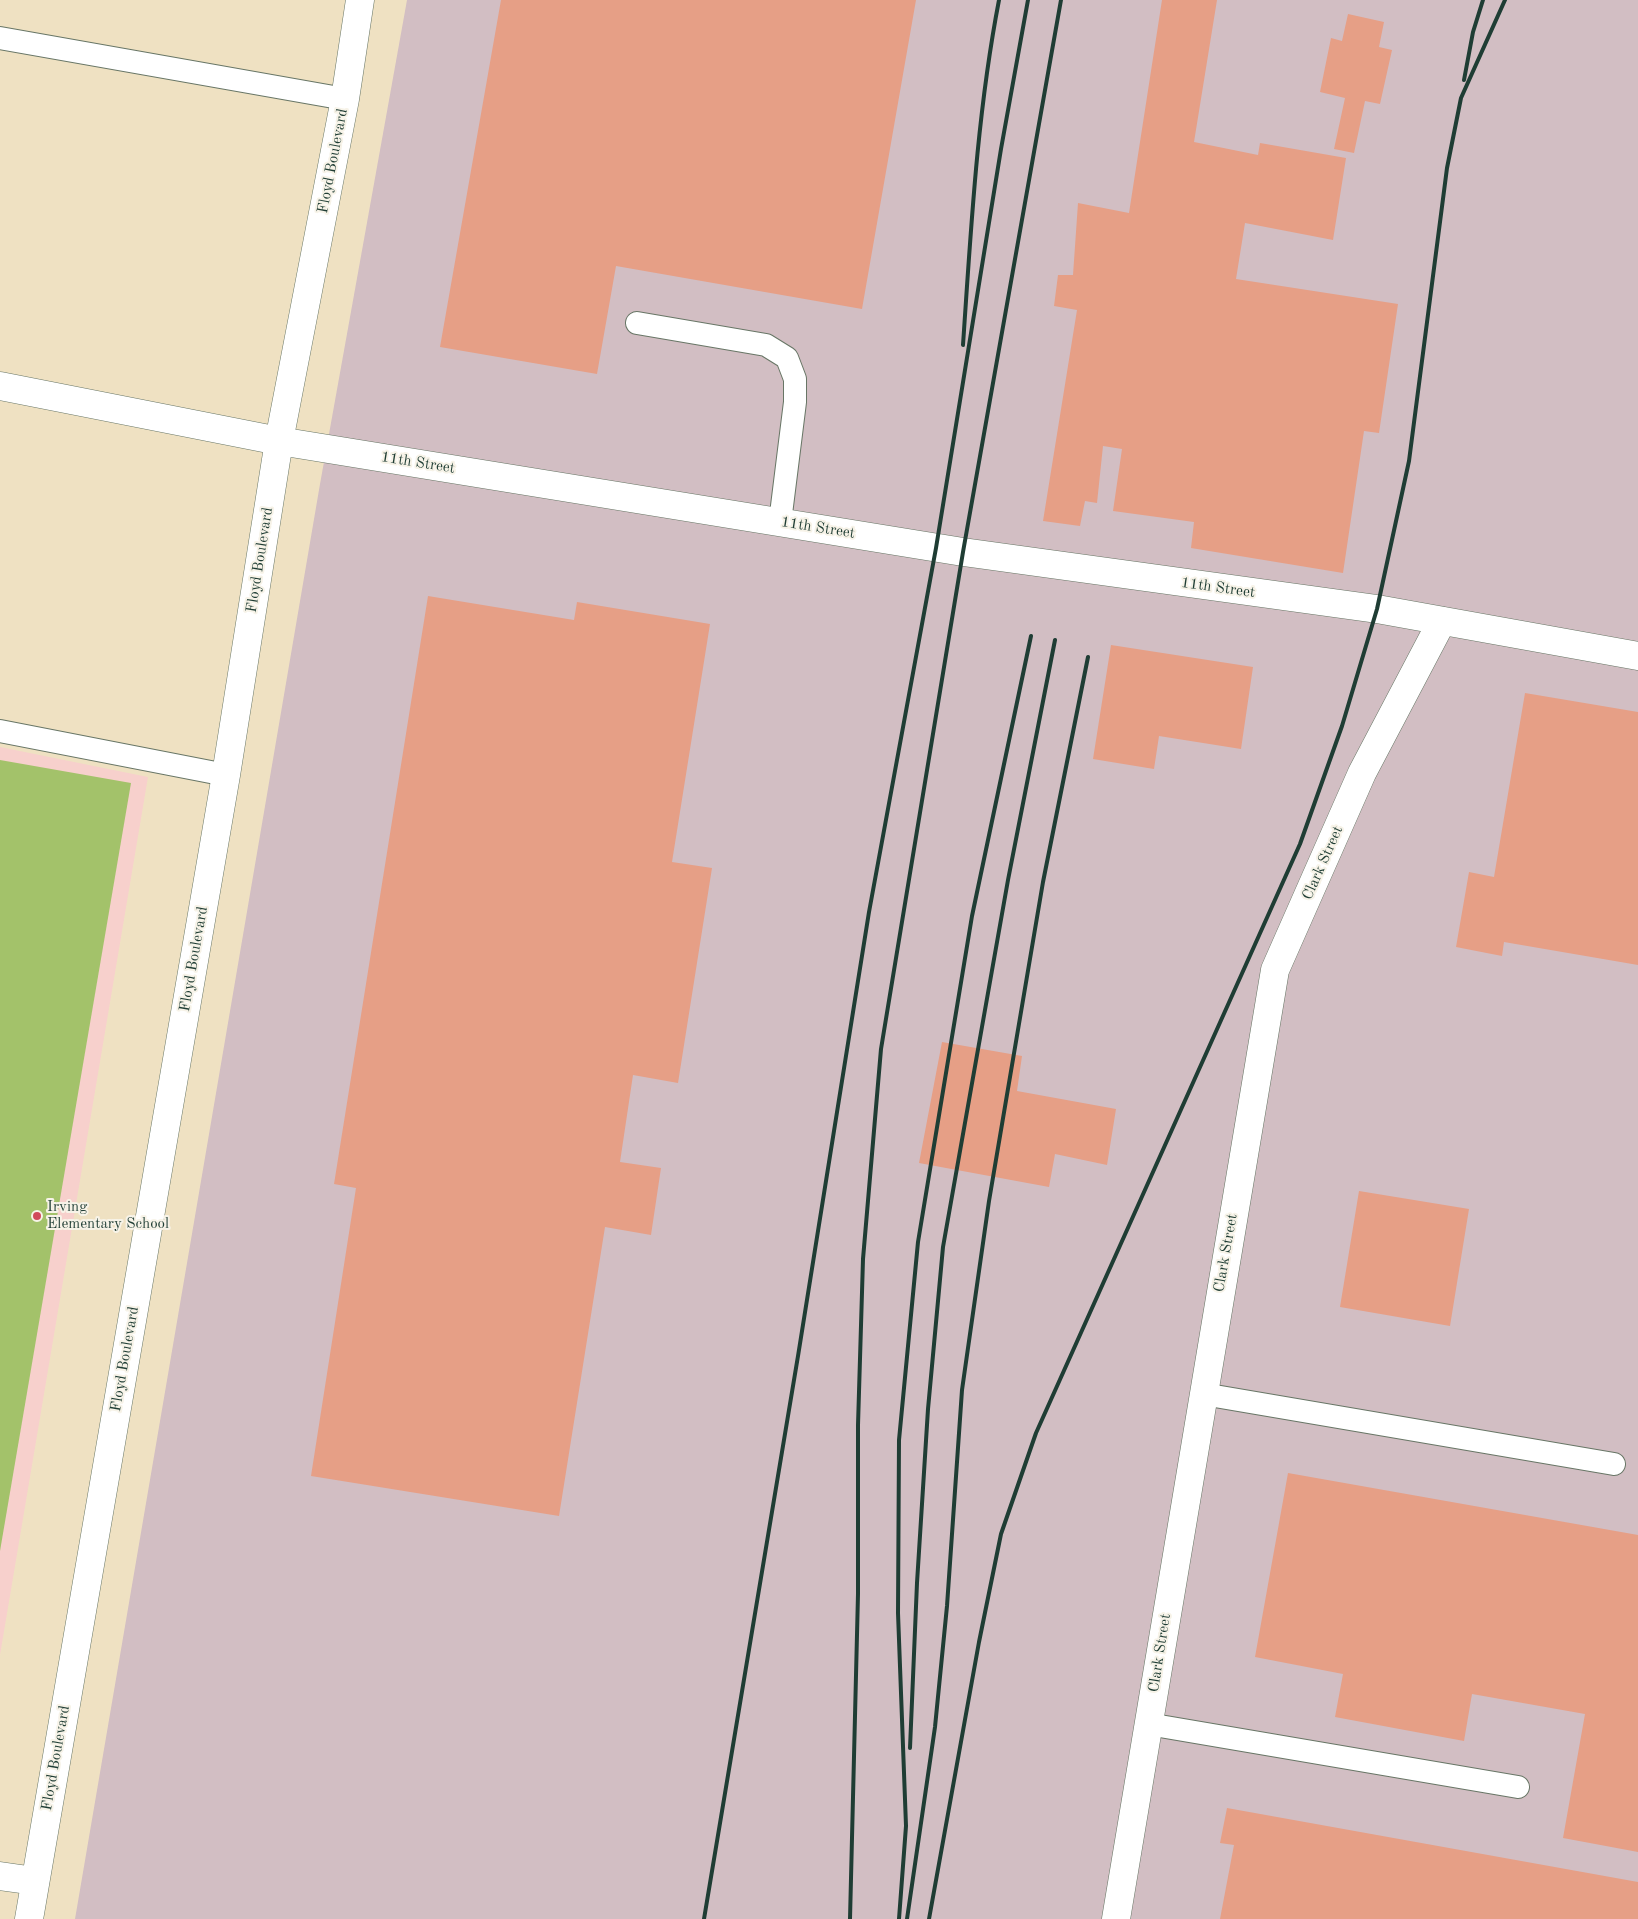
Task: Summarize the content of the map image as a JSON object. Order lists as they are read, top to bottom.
{
  "streets": {
    "main road": ["Floyd Boulevard", "11th Street", "Clark Street"]
  },
  "crossings": [
    ["Floyd Boulevard", "11th Street"],
    ["11th Street", "Clark Street"]
  ],
  "places": ["Irving Elementary School"]
}
